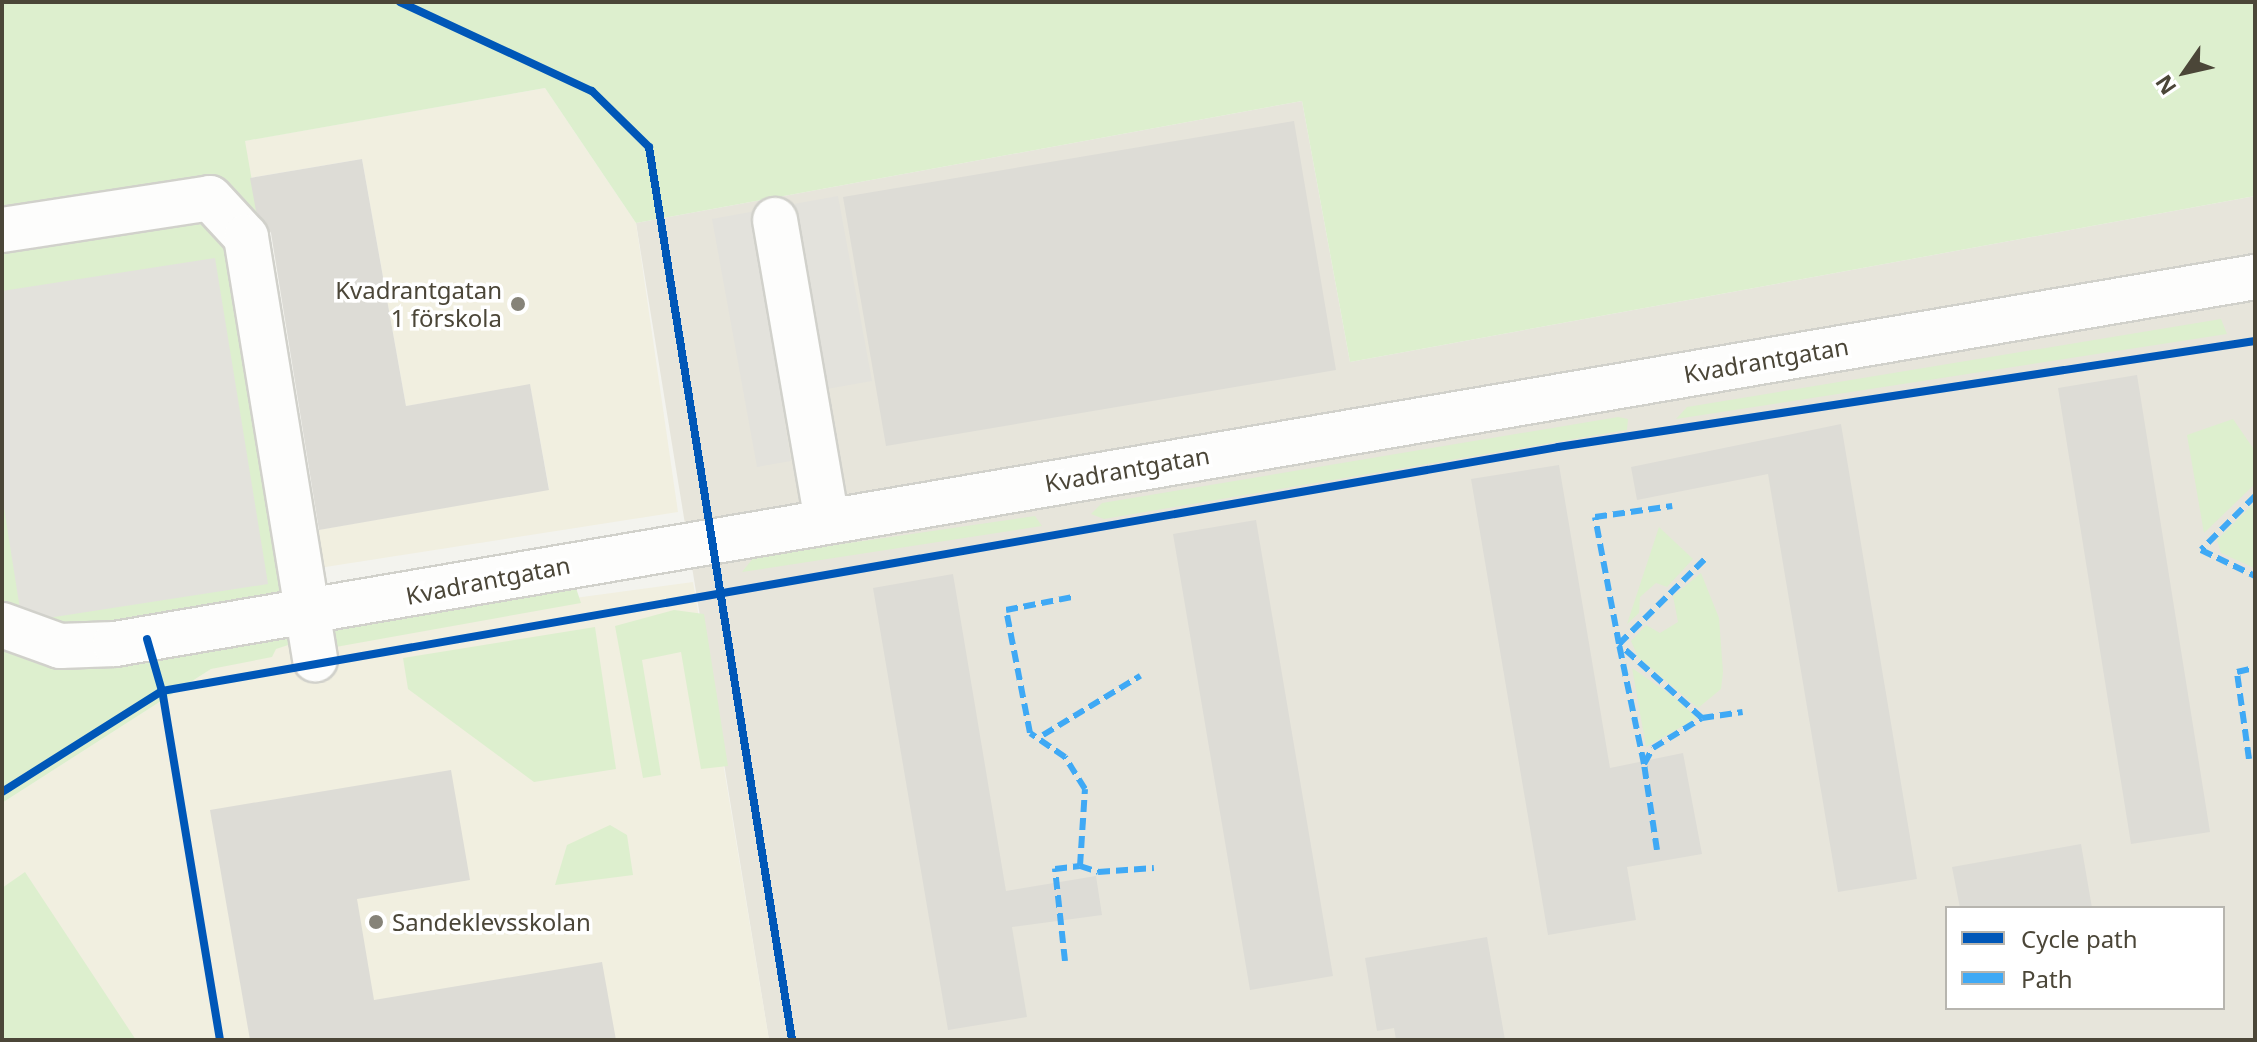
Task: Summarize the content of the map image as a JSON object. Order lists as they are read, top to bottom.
{
  "streets": {
    "street": ["Kvadrantgatan"]
  },
  "places": ["Kvadrantgatan 1 förskola", "Sandeklevsskolan"],
  "legend": ["Cycle path", "Path"],
  "north": "bottom left"
}
